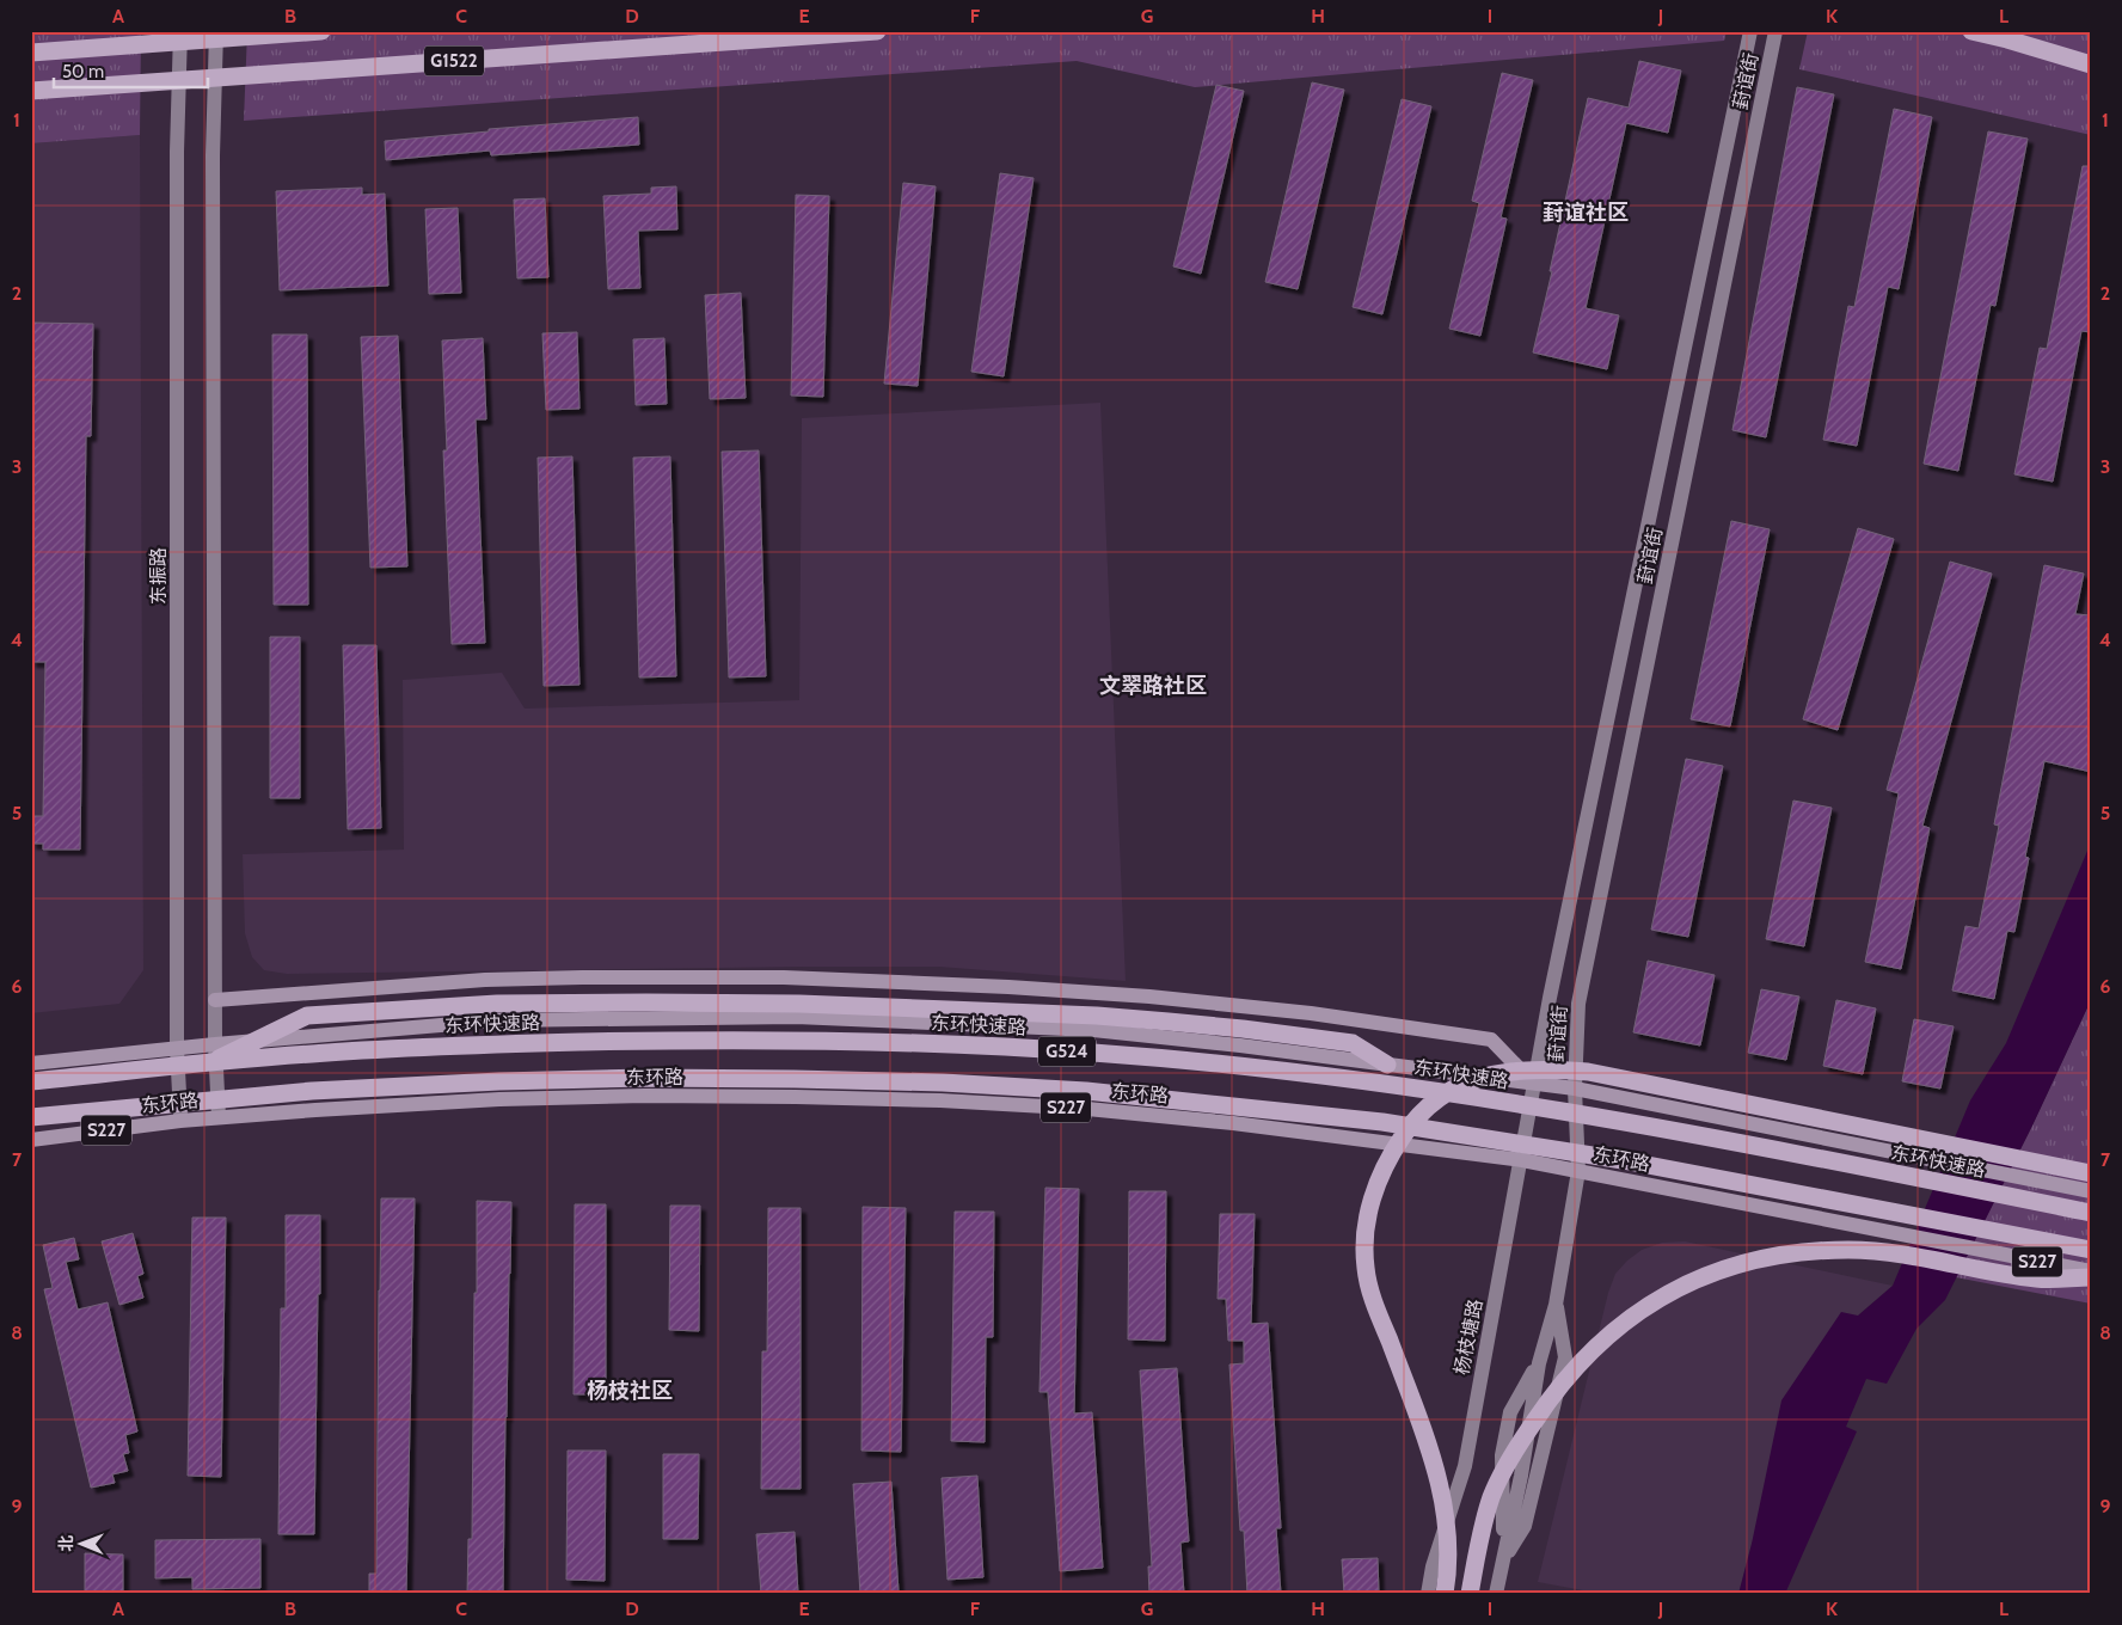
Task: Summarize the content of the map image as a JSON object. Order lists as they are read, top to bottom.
{
  "streets": {
    "highway": ["G1522", "东环快速路", "G524"],
    "main road": [
      "葑谊街",
      "东振路",
      "东环路",
      "S227",
      "杨枝塘路"
    ]
  },
  "crossings": [
    ["葑谊街", "杨枝塘路"],
    ["东振路", "东环路"],
    ["东环路", "杨枝塘路"]
  ],
  "districts": ["葑谊社区", "文翠路社区", "杨枝社区"],
  "scale_bar": "50 m",
  "north": "left",
  "grid": {
    "columns": [
      "A",
      "B",
      "C",
      "D",
      "E",
      "F",
      "G",
      "H",
      "I",
      "J",
      "K",
      "L"
    ],
    "rows": [
      "1",
      "2",
      "3",
      "4",
      "5",
      "6",
      "7",
      "8",
      "9"
    ]
  }
}
